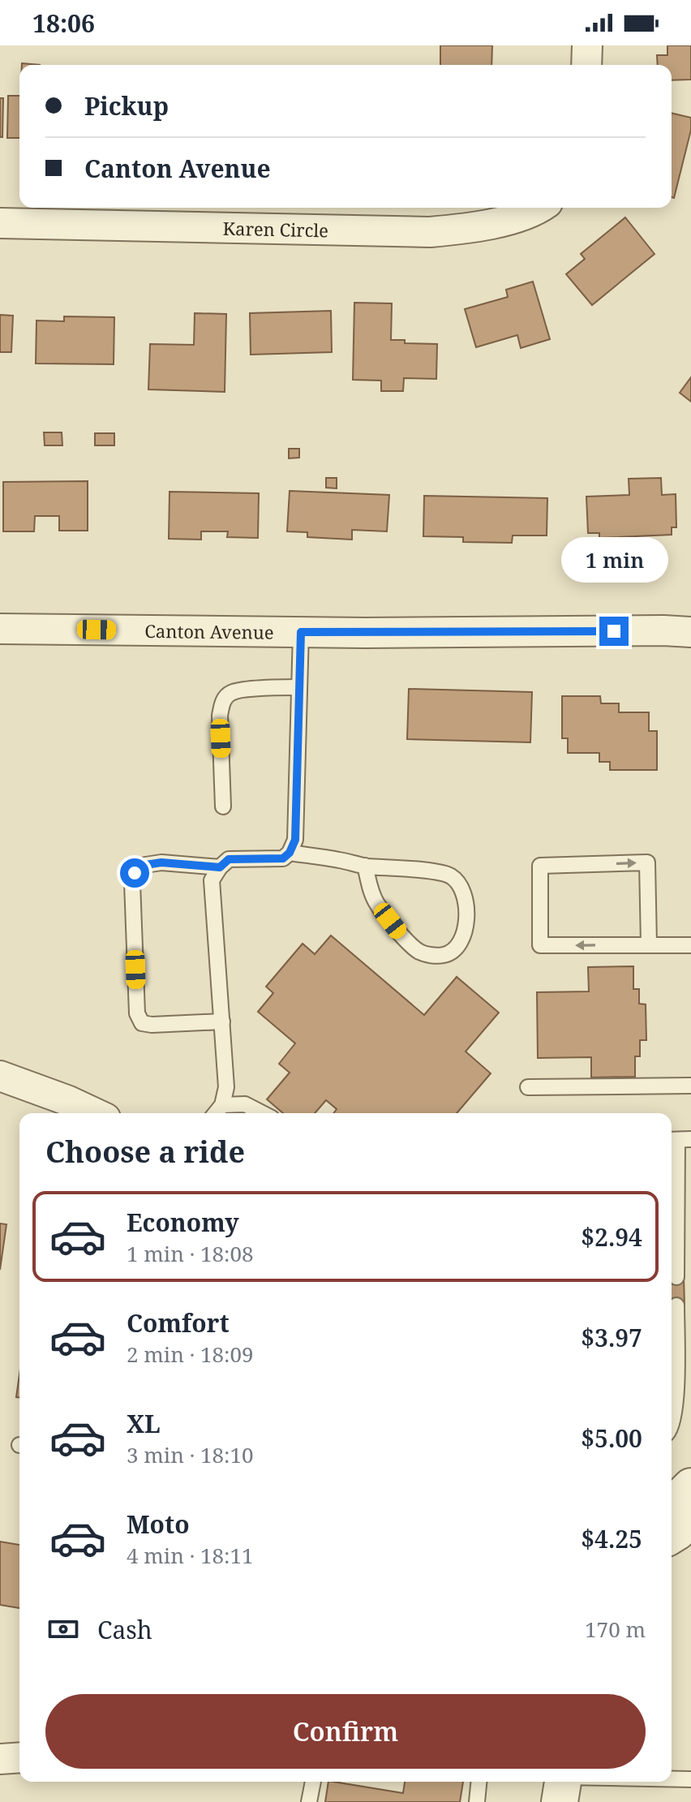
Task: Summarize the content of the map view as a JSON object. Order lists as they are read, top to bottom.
{
  "streets": {
    "street": ["Karen Circle", "Canton Avenue"]
  },
  "page": {
    "status": "18:06",
    "banner": ["Pickup", "Canton Avenue"],
    "bubble": "1 min",
    "heading": "Choose a ride",
    "list": [
      {
        "name": "Economy",
        "note": "1 min · 18:08",
        "value": "$2.94"
      },
      {
        "name": "Comfort",
        "note": "2 min · 18:09",
        "value": "$3.97"
      },
      {
        "name": "XL",
        "note": "3 min · 18:10",
        "value": "$5.00"
      },
      {
        "name": "Moto",
        "note": "4 min · 18:11",
        "value": "$4.25"
      }
    ],
    "pay": ["Cash", "170 m"],
    "buttons": "Confirm"
  }
}
